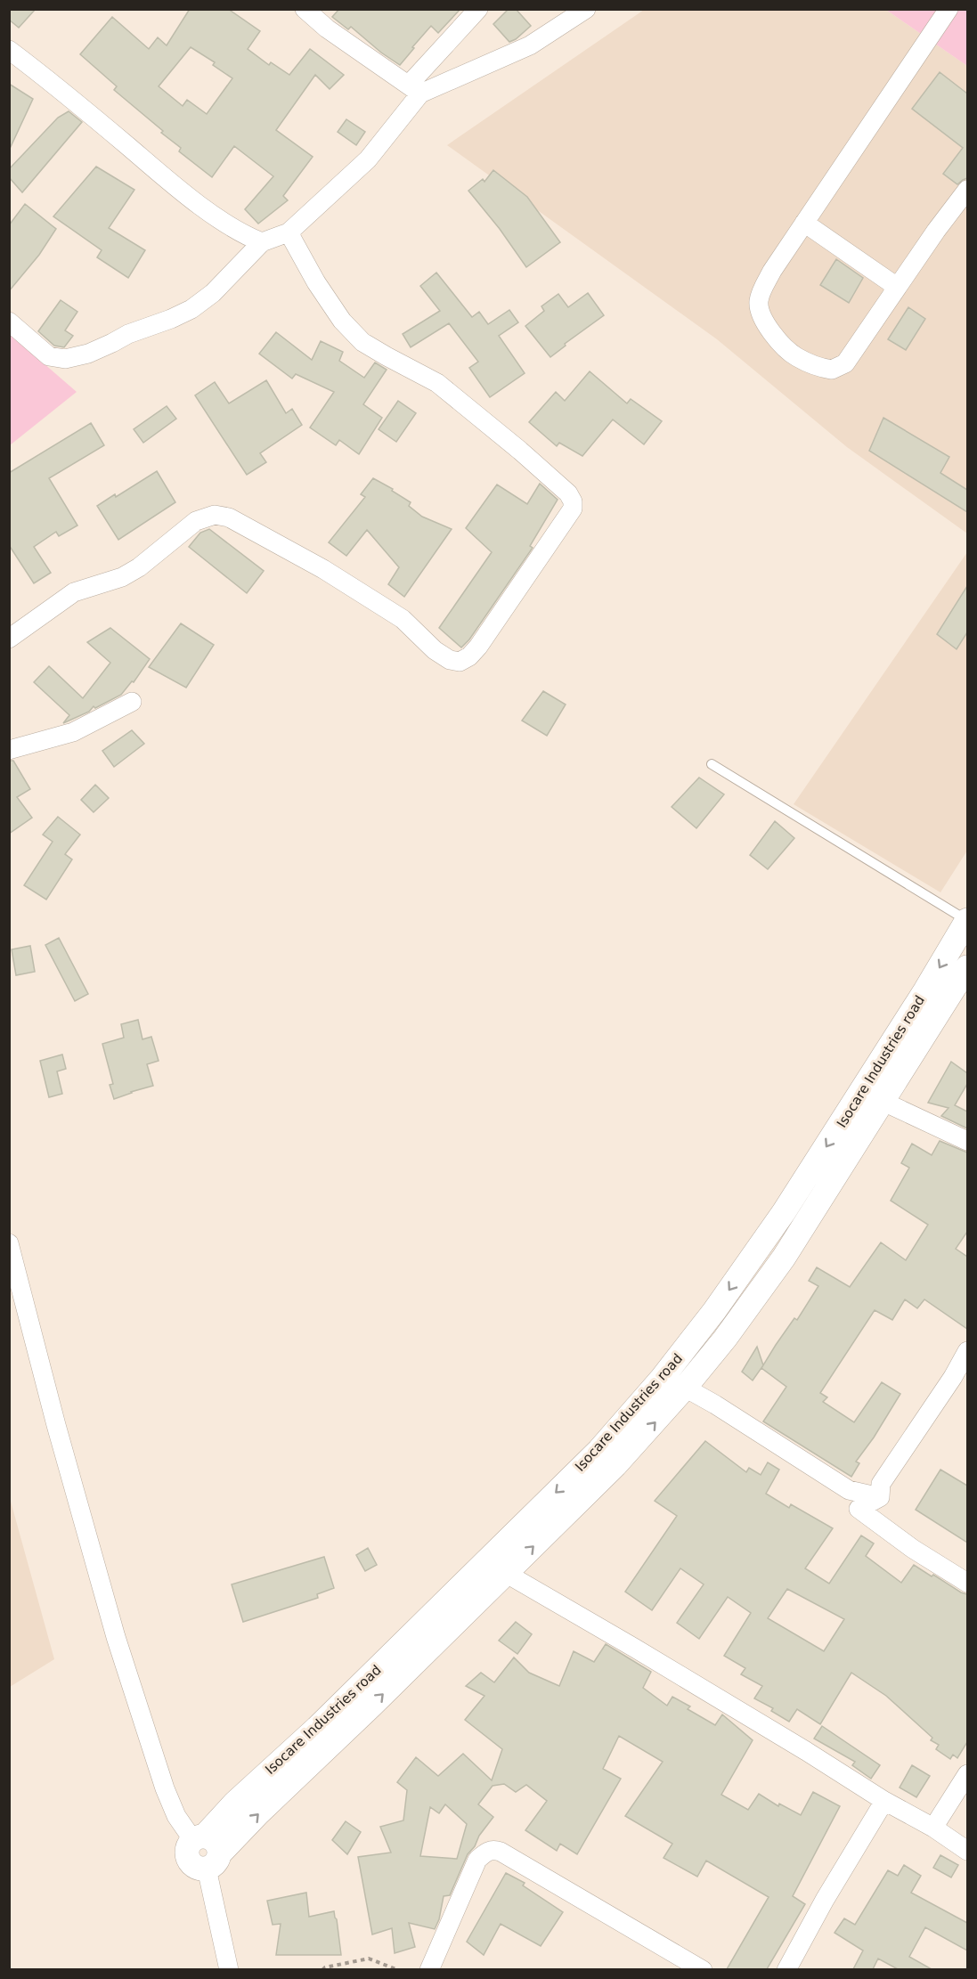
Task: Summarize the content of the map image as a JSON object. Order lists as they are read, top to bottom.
{
  "streets": {
    "street": ["Isocare Industries road"]
  }
}
